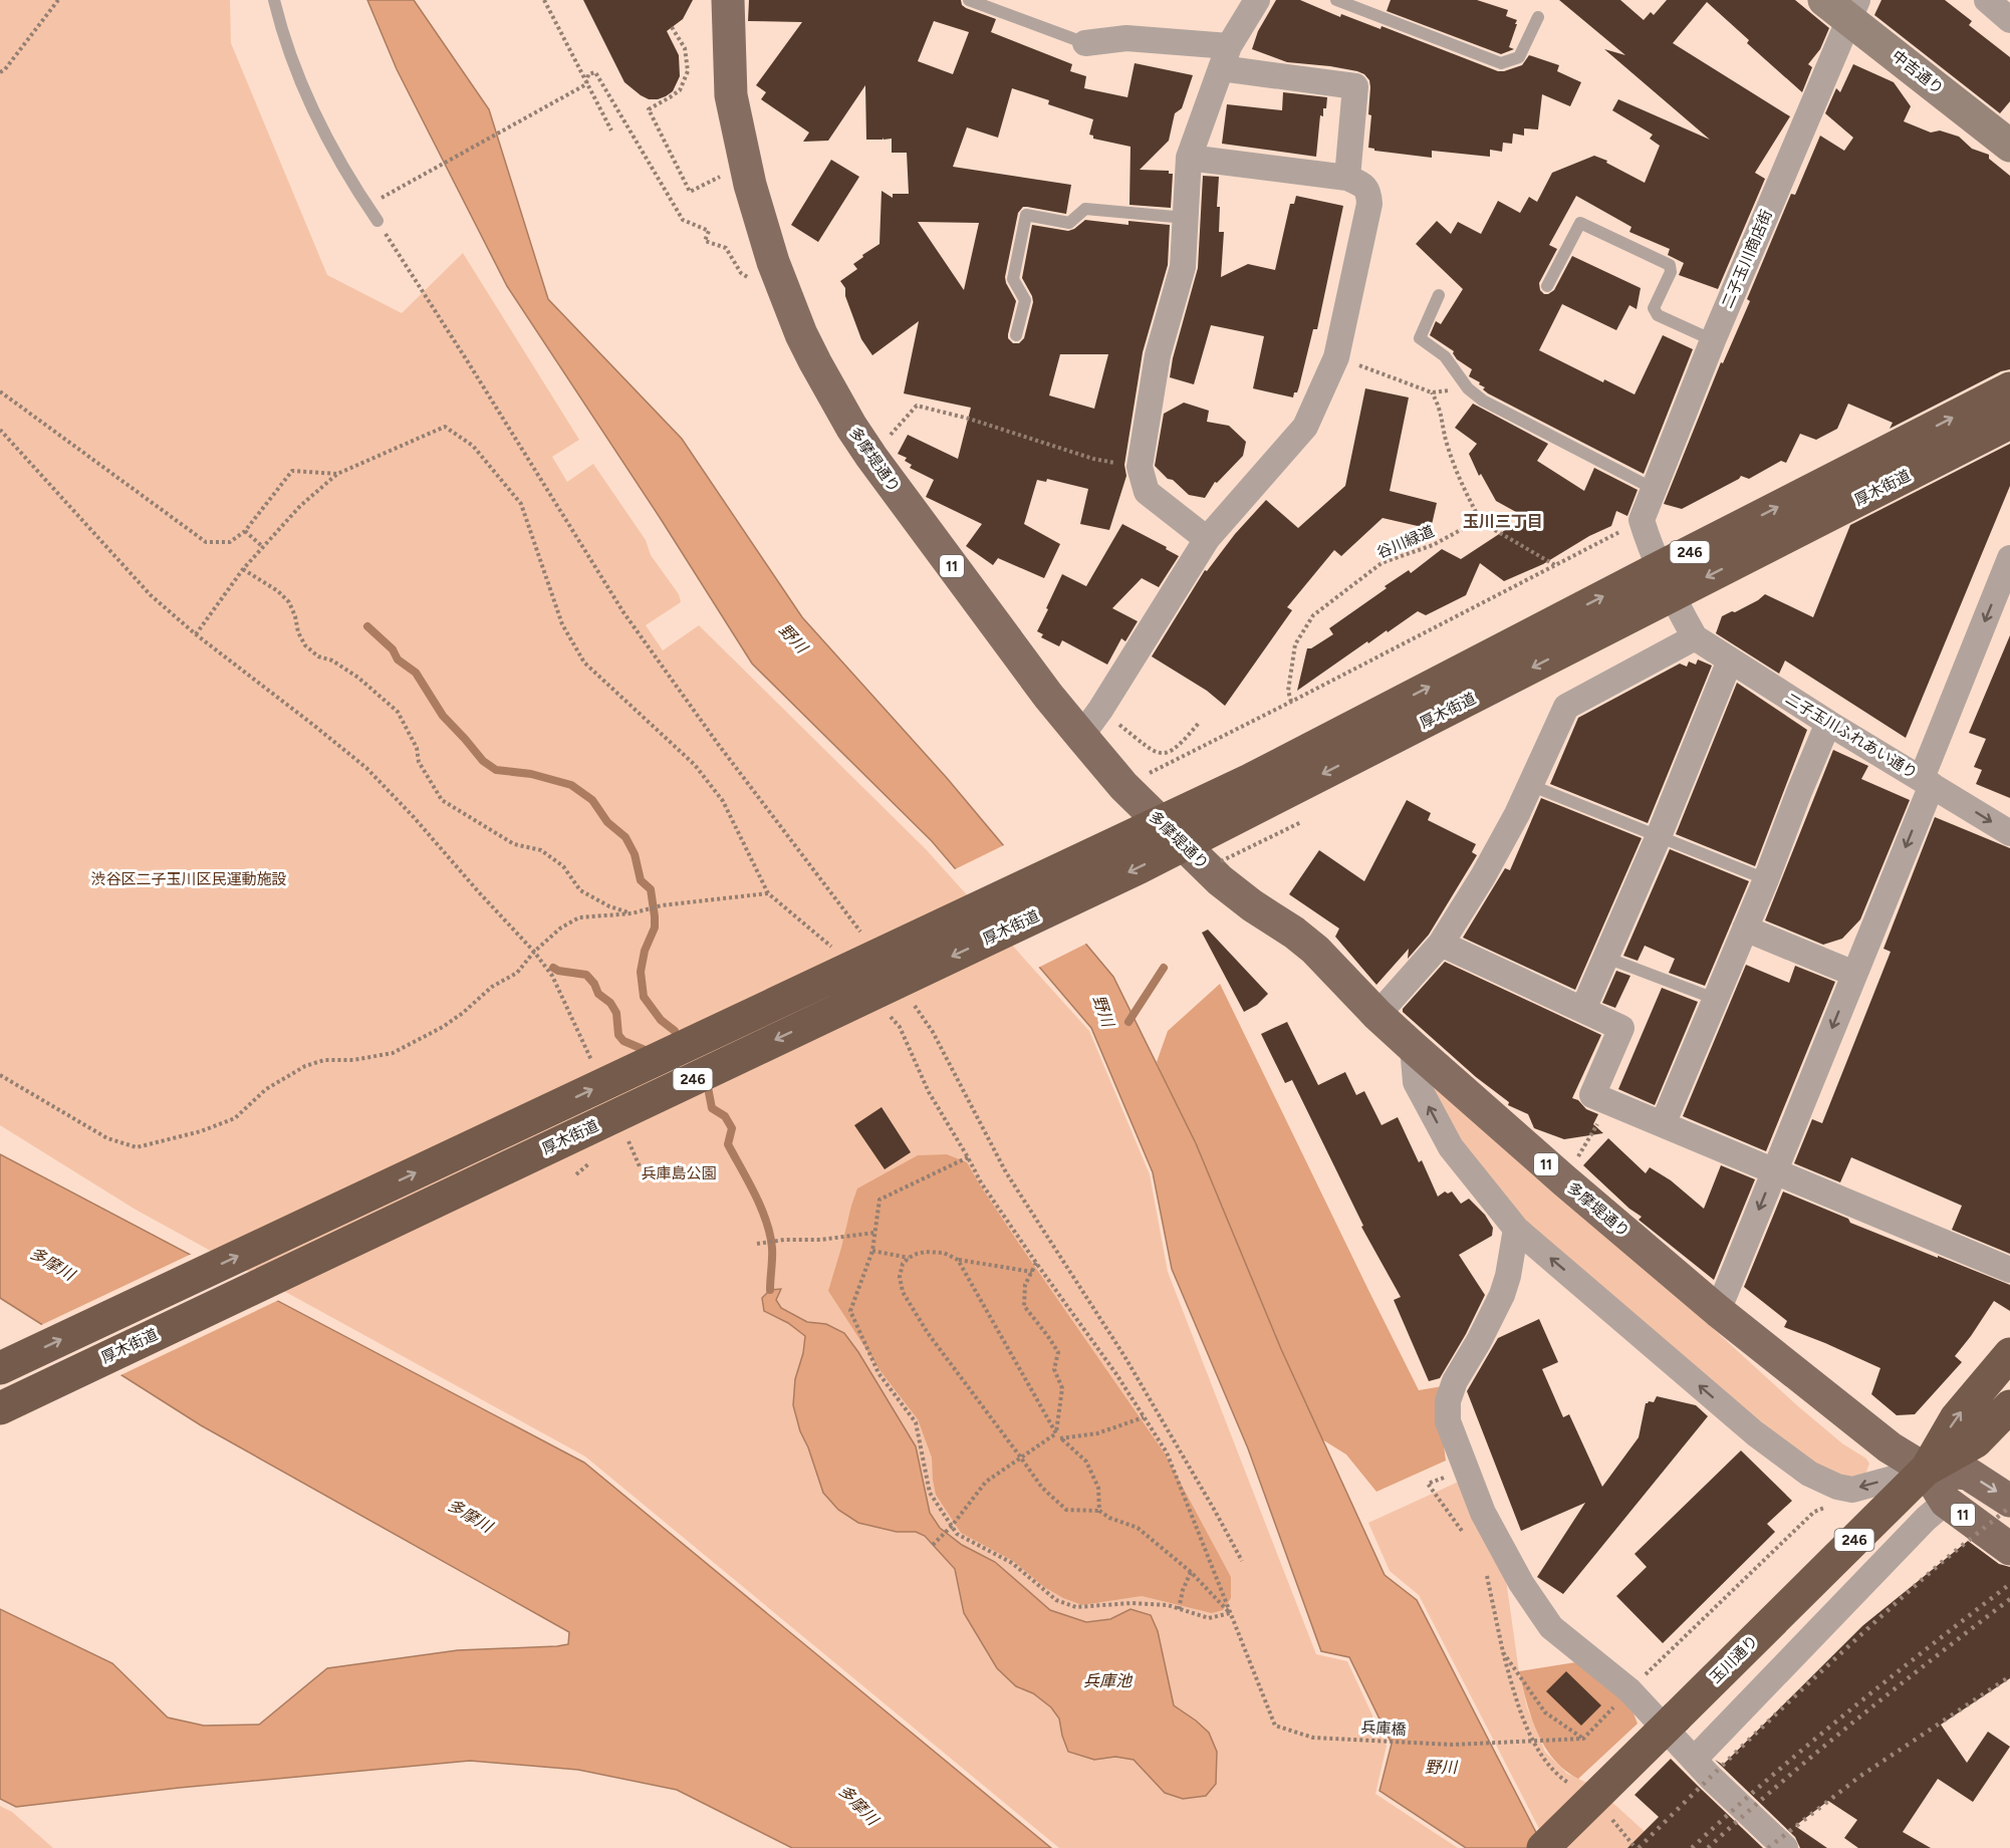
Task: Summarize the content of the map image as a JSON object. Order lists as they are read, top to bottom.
{
  "streets": {
    "highway": ["厚木街道", "246", "玉川通り"],
    "main road": ["多摩堤通り", "11"],
    "street": ["中吉通り", "二子玉川商店街", "二子玉川ふれあい通り"],
    "path": ["谷川緑道", "兵庫橋"]
  },
  "crossings": [
    ["中吉通り", "二子玉川商店街"],
    ["多摩堤通り", "玉川通り"]
  ],
  "districts": ["玉川三丁目"],
  "water": ["野川", "多摩川", "兵庫池"],
  "parks": ["渋谷区二子玉川区民運動施設", "兵庫島公園"]
}
